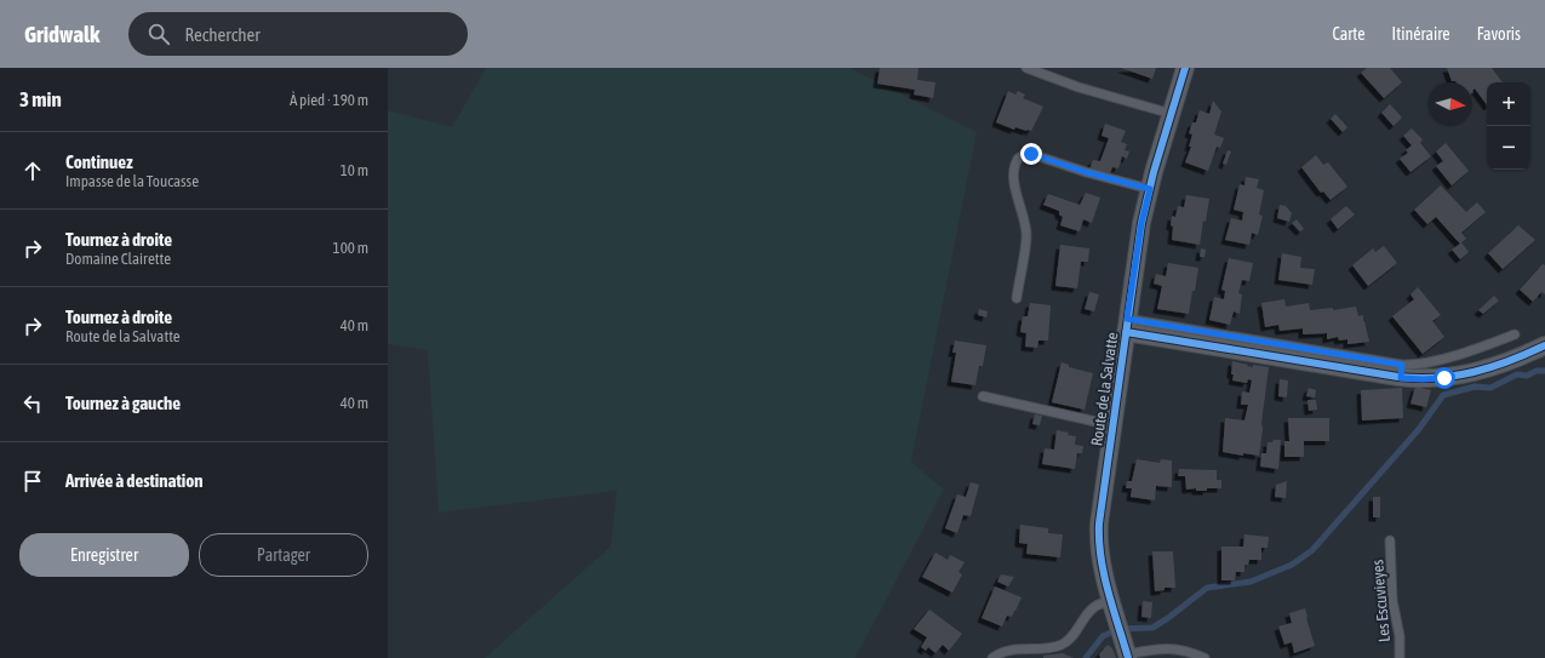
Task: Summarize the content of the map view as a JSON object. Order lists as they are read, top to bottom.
{
  "streets": {
    "street": ["Route de la Salvatte"],
    "lane": ["Les Escuvieyes"]
  },
  "north": "right",
  "page": {
    "header": "Gridwalk",
    "search": "Rechercher",
    "nav": ["Carte", "Itinéraire", "Favoris"],
    "heading": ["3 min", "À pied · 190 m"],
    "map_buttons": ["+", "−"],
    "list": [
      ["Continuez", "Impasse de la Toucasse", "10 m"],
      ["Tournez à droite", "Domaine Clairette", "100 m"],
      ["Tournez à droite", "Route de la Salvatte", "40 m"],
      ["Tournez à gauche", "40 m"],
      "Arrivée à destination"
    ],
    "buttons": ["Enregistrer", "Partager"]
  }
}
